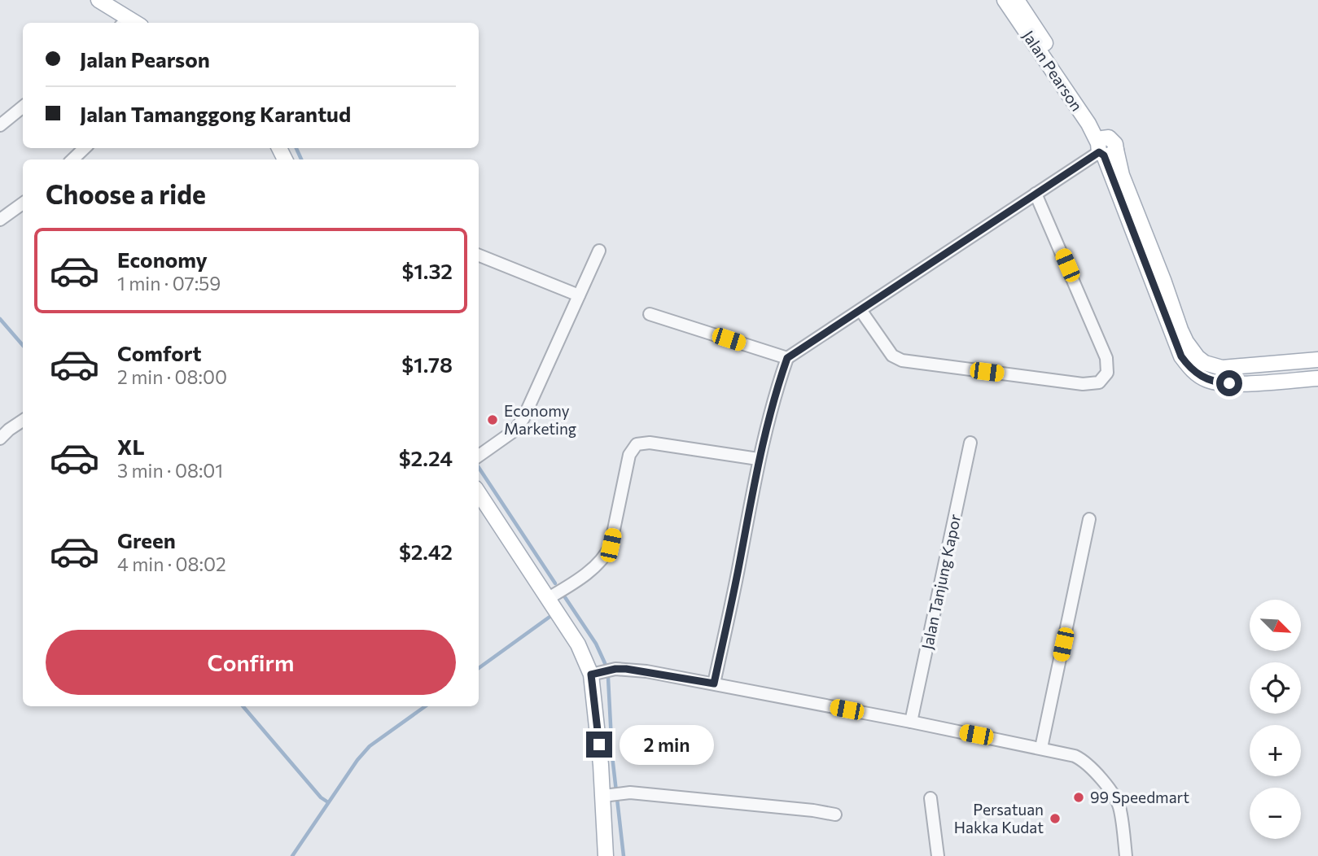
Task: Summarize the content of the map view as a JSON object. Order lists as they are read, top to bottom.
{
  "streets": {
    "main road": ["Jalan Pearson"],
    "street": ["Jalan Tanjung Kapor"]
  },
  "places": ["Economy Marketing", "99 Speedmart", "Persatuan Hakka Kudat"],
  "north": "bottom right",
  "page": {
    "banner": ["Jalan Pearson", "Jalan Tamanggong Karantud"],
    "heading": "Choose a ride",
    "list": [
      {
        "name": "Economy",
        "note": "1 min · 07:59",
        "value": "$1.32"
      },
      {
        "name": "Comfort",
        "note": "2 min · 08:00",
        "value": "$1.78"
      },
      {
        "name": "XL",
        "note": "3 min · 08:01",
        "value": "$2.24"
      },
      {
        "name": "Green",
        "note": "4 min · 08:02",
        "value": "$2.42"
      }
    ],
    "map_buttons": ["+", "−"],
    "buttons": "Confirm",
    "bubble": "2 min"
  }
}
